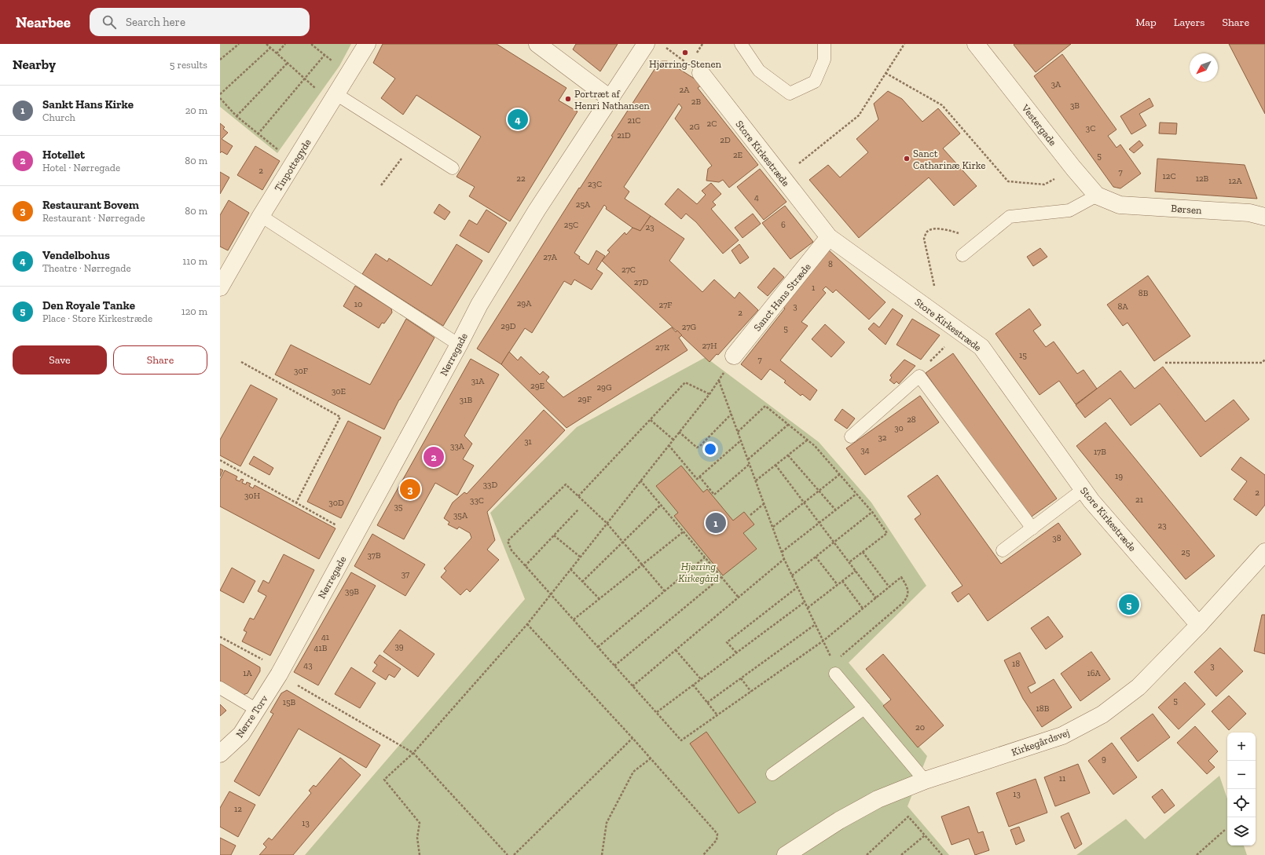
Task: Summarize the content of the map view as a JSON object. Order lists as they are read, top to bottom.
{
  "streets": {
    "street": [
      "Vestergade",
      "Store Kirkestræde",
      "Tinpottegyde",
      "Børsen",
      "Sanct Hans Stræde",
      "Nørregade",
      "Nørre Torv",
      "Kirkegårdsvej"
    ]
  },
  "crossings": [
    ["Vestergade", "Børsen"],
    ["Store Kirkestræde", "Sanct Hans Stræde"],
    ["Store Kirkestræde", "Kirkegårdsvej"],
    ["Nørregade", "Nørre Torv"]
  ],
  "parks": ["Hjørring Kirkegård"],
  "places": ["Hjørring-Stenen", "Portræt af Henri Nathansen", "Sanct Catharinæ Kirke"],
  "house_numbers": [
    "3A",
    "2A",
    "2B",
    "3B",
    "21C",
    "2C",
    "2G",
    "3C",
    "21D",
    "2D",
    "2E",
    "5",
    "2",
    "7",
    "12C",
    "22",
    "12B",
    "12A",
    "23C",
    "4",
    "25A",
    "25C",
    "6",
    "23",
    "27A",
    "8",
    "27C",
    "27D",
    "1",
    "8B",
    "29A",
    "10",
    "27F",
    "3",
    "8A",
    "2",
    "29D",
    "27G",
    "5",
    "27H",
    "27K",
    "15",
    "7",
    "30F",
    "31A",
    "29E",
    "29G",
    "30E",
    "29F",
    "31B",
    "28",
    "30",
    "32",
    "31",
    "33A",
    "34",
    "17B",
    "19",
    "33D",
    "2",
    "30H",
    "21",
    "33C",
    "30D",
    "35",
    "35A",
    "23",
    "38",
    "25",
    "37B",
    "37",
    "39B",
    "41",
    "39",
    "41B",
    "18",
    "43",
    "3",
    "1A",
    "16A",
    "5",
    "15B",
    "18B",
    "20",
    "9",
    "11",
    "13",
    "12",
    "13"
  ],
  "north": "bottom left",
  "page": {
    "header": "Nearbee",
    "search": "Search here",
    "nav": ["Map", "Layers", "Share"],
    "heading": ["Nearby", "5 results"],
    "list": [
      {
        "mark": "1",
        "name": "Sankt Hans Kirke",
        "note": "Church",
        "value": "20 m"
      },
      {
        "mark": "2",
        "name": "Hotellet",
        "note": "Hotel · Nørregade",
        "value": "80 m"
      },
      {
        "mark": "3",
        "name": "Restaurant Bovem",
        "note": "Restaurant · Nørregade",
        "value": "80 m"
      },
      {
        "mark": "4",
        "name": "Vendelbohus",
        "note": "Theatre · Nørregade",
        "value": "110 m"
      },
      {
        "mark": "5",
        "name": "Den Royale Tanke",
        "note": "Place · Store Kirkestræde",
        "value": "120 m"
      }
    ],
    "pins": [
      "4",
      "2",
      "3",
      "1",
      "5"
    ],
    "buttons": ["Save", "Share"],
    "map_buttons": ["+", "−"]
  }
}
